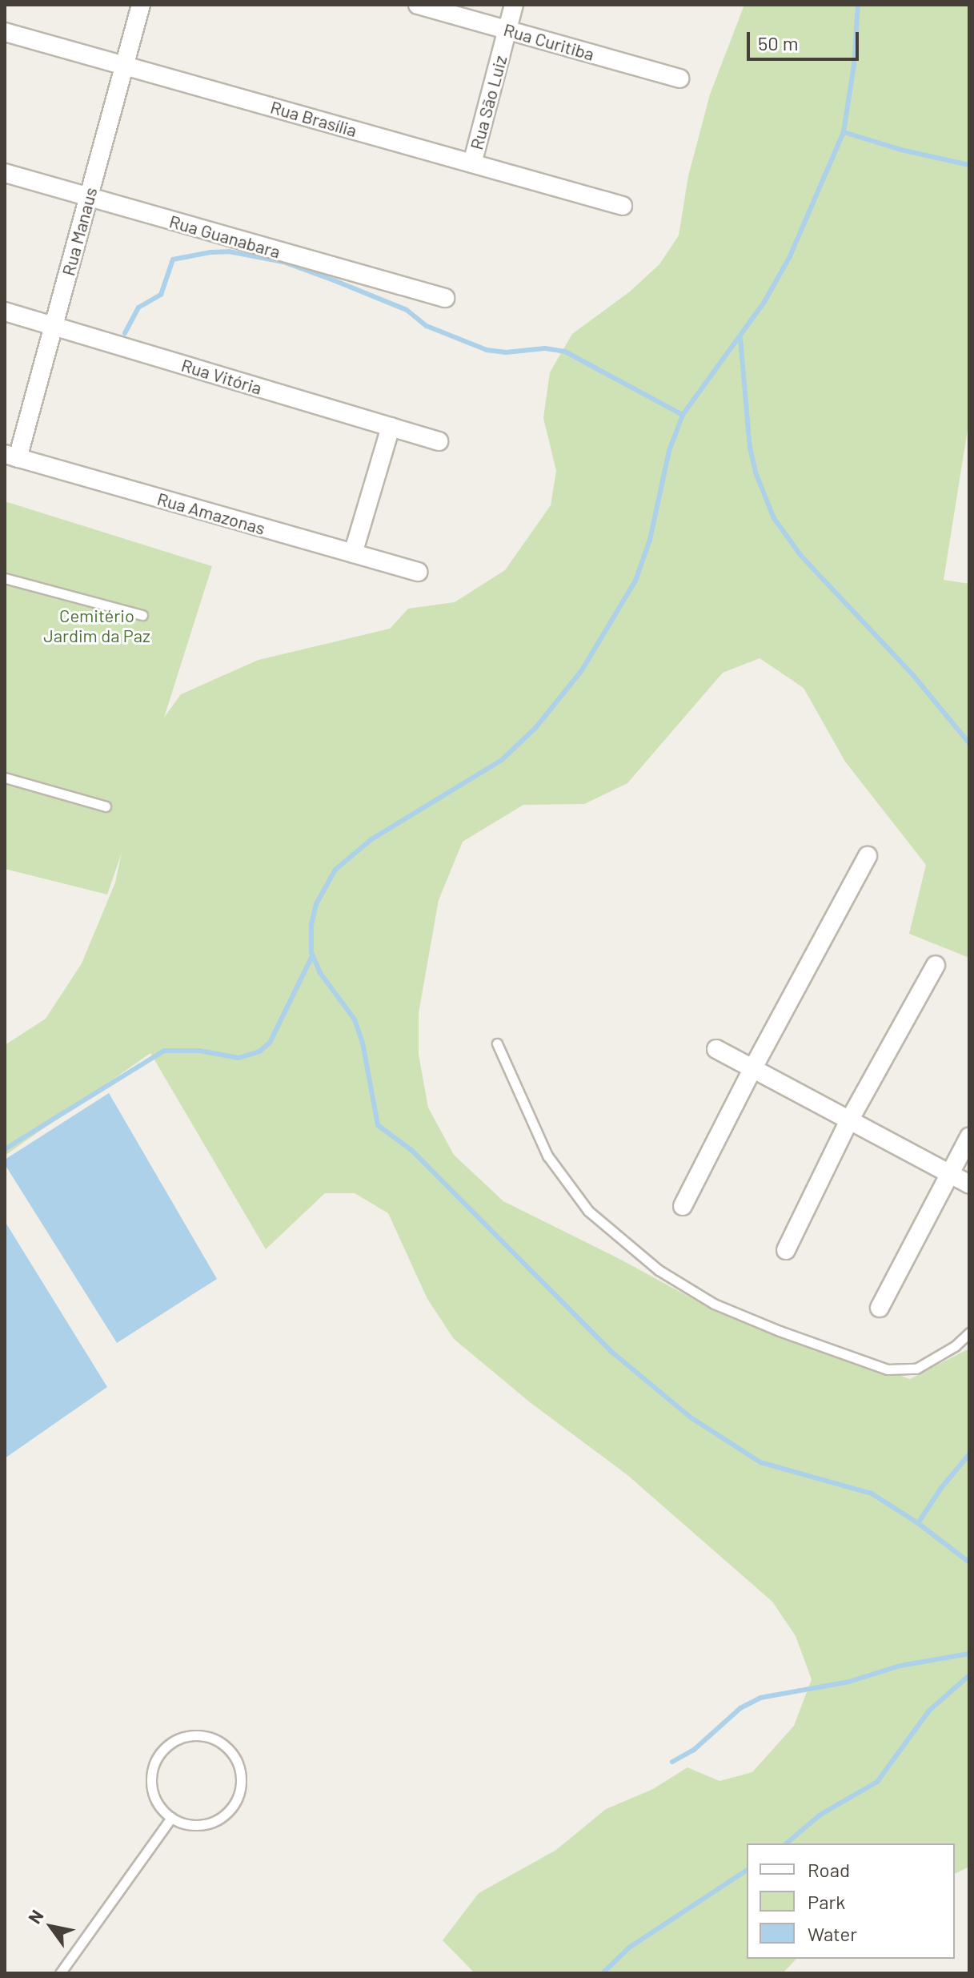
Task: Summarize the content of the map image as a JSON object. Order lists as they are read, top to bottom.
{
  "streets": {
    "street": [
      "Rua Curitiba",
      "Rua São Luiz",
      "Rua Brasília",
      "Rua Manaus",
      "Rua Guanabara",
      "Rua Vitória",
      "Rua Amazonas"
    ]
  },
  "crossings": [
    ["Rua Curitiba", "Rua São Luiz"],
    ["Rua São Luiz", "Rua Brasília"],
    ["Rua Brasília", "Rua Manaus"],
    ["Rua Manaus", "Rua Guanabara"],
    ["Rua Manaus", "Rua Vitória"],
    ["Rua Manaus", "Rua Amazonas"]
  ],
  "parks": ["Cemitério Jardim da Paz"],
  "legend": ["Road", "Park", "Water"],
  "scale_bar": "50 m",
  "north": "top left"
}
